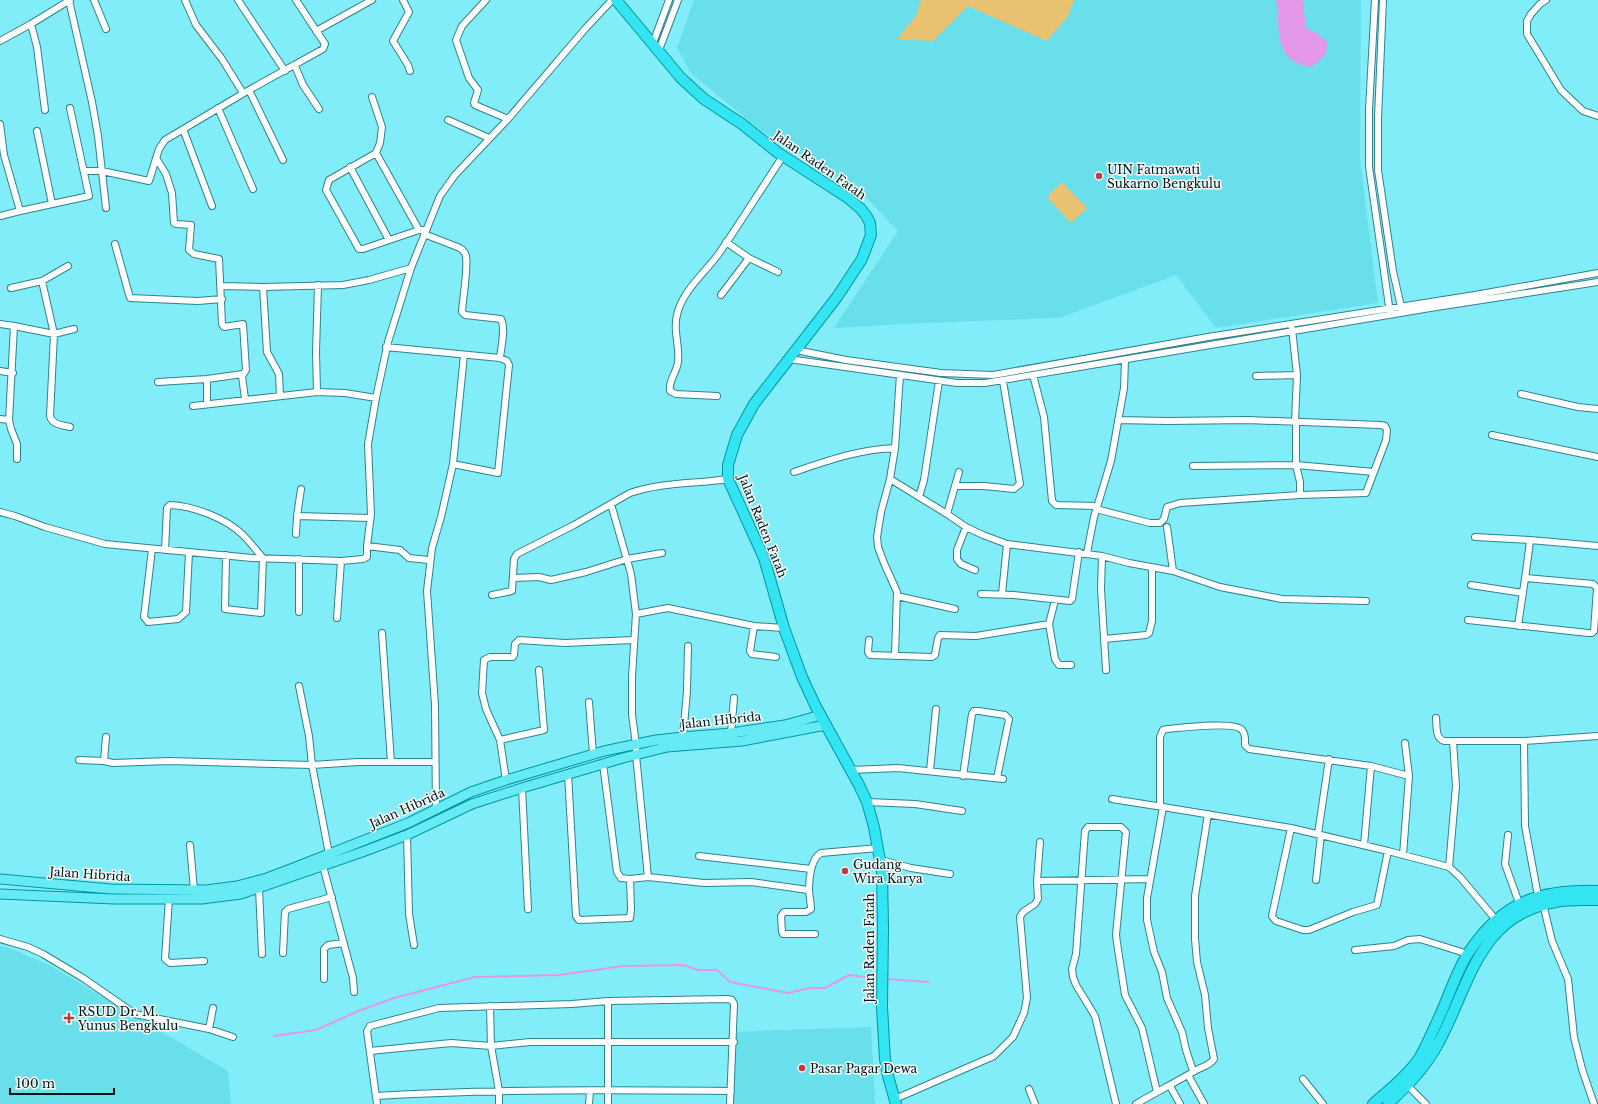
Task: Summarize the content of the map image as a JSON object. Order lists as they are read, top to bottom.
{
  "streets": {
    "highway": ["Jalan Raden Fatah"],
    "main road": ["Jalan Hibrida"]
  },
  "crossings": [
    ["Jalan Raden Fatah", "Jalan Hibrida"]
  ],
  "places": {
    "other": ["UIN Fatmawati Sukarno Bengkulu", "Gudang Wira Karya", "Pasar Pagar Dewa"],
    "health": ["RSUD Dr. M. Yunus Bengkulu"]
  },
  "scale_bar": "100 m"
}
